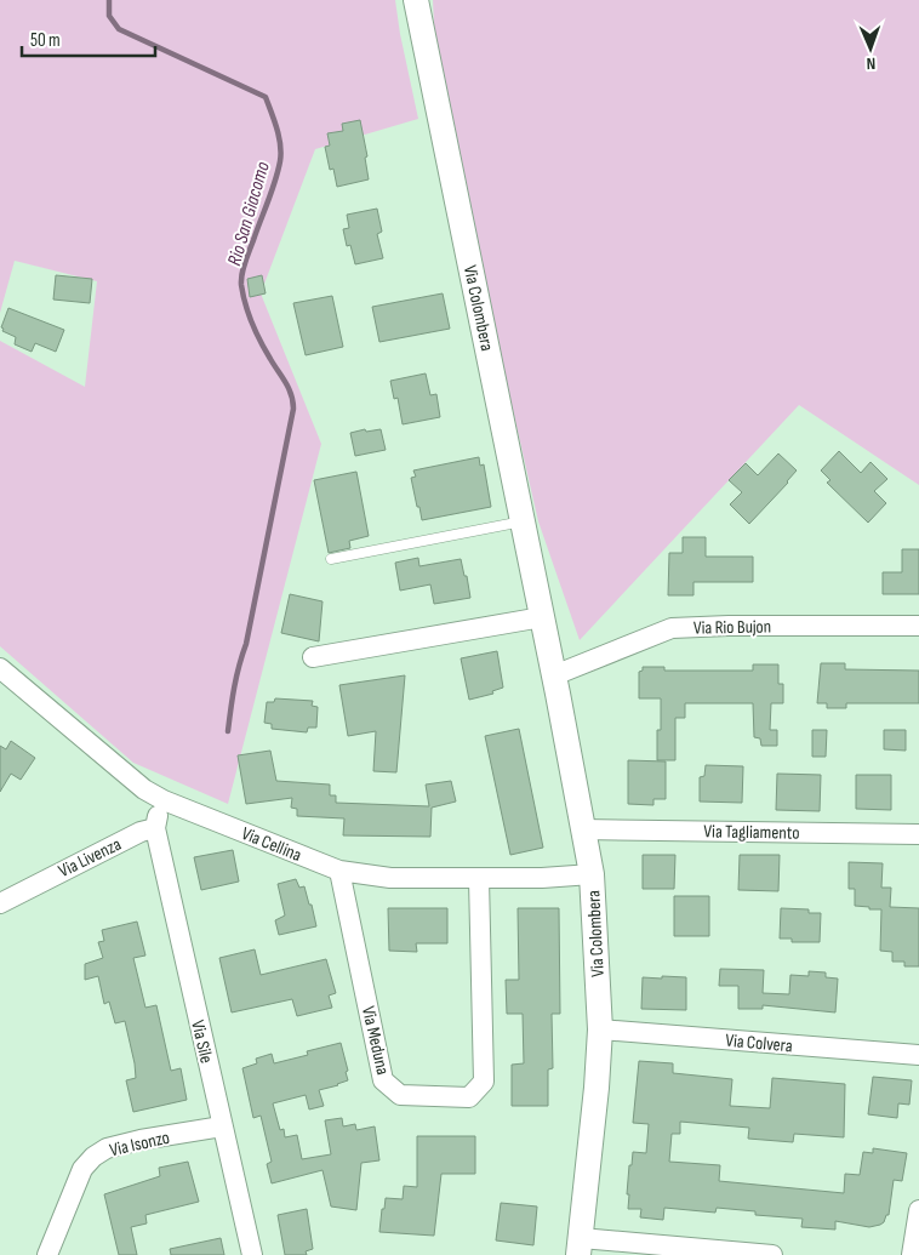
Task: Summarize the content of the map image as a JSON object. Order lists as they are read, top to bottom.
{
  "streets": {
    "street": [
      "Via Colombera",
      "Via Rio Bujon",
      "Via Tagliamento",
      "Via Cellina",
      "Via Livenza",
      "Via Meduna",
      "Via Sile",
      "Via Colvera",
      "Via Isonzo"
    ]
  },
  "crossings": [
    ["Via Colombera", "Via Rio Bujon"],
    ["Via Colombera", "Via Tagliamento"],
    ["Via Colombera", "Via Cellina"],
    ["Via Colombera", "Via Colvera"],
    ["Via Cellina", "Via Meduna"],
    ["Via Livenza", "Via Sile"],
    ["Via Sile", "Via Isonzo"]
  ],
  "water": ["Rio San Giacomo"],
  "scale_bar": "50 m",
  "north": "bottom"
}
